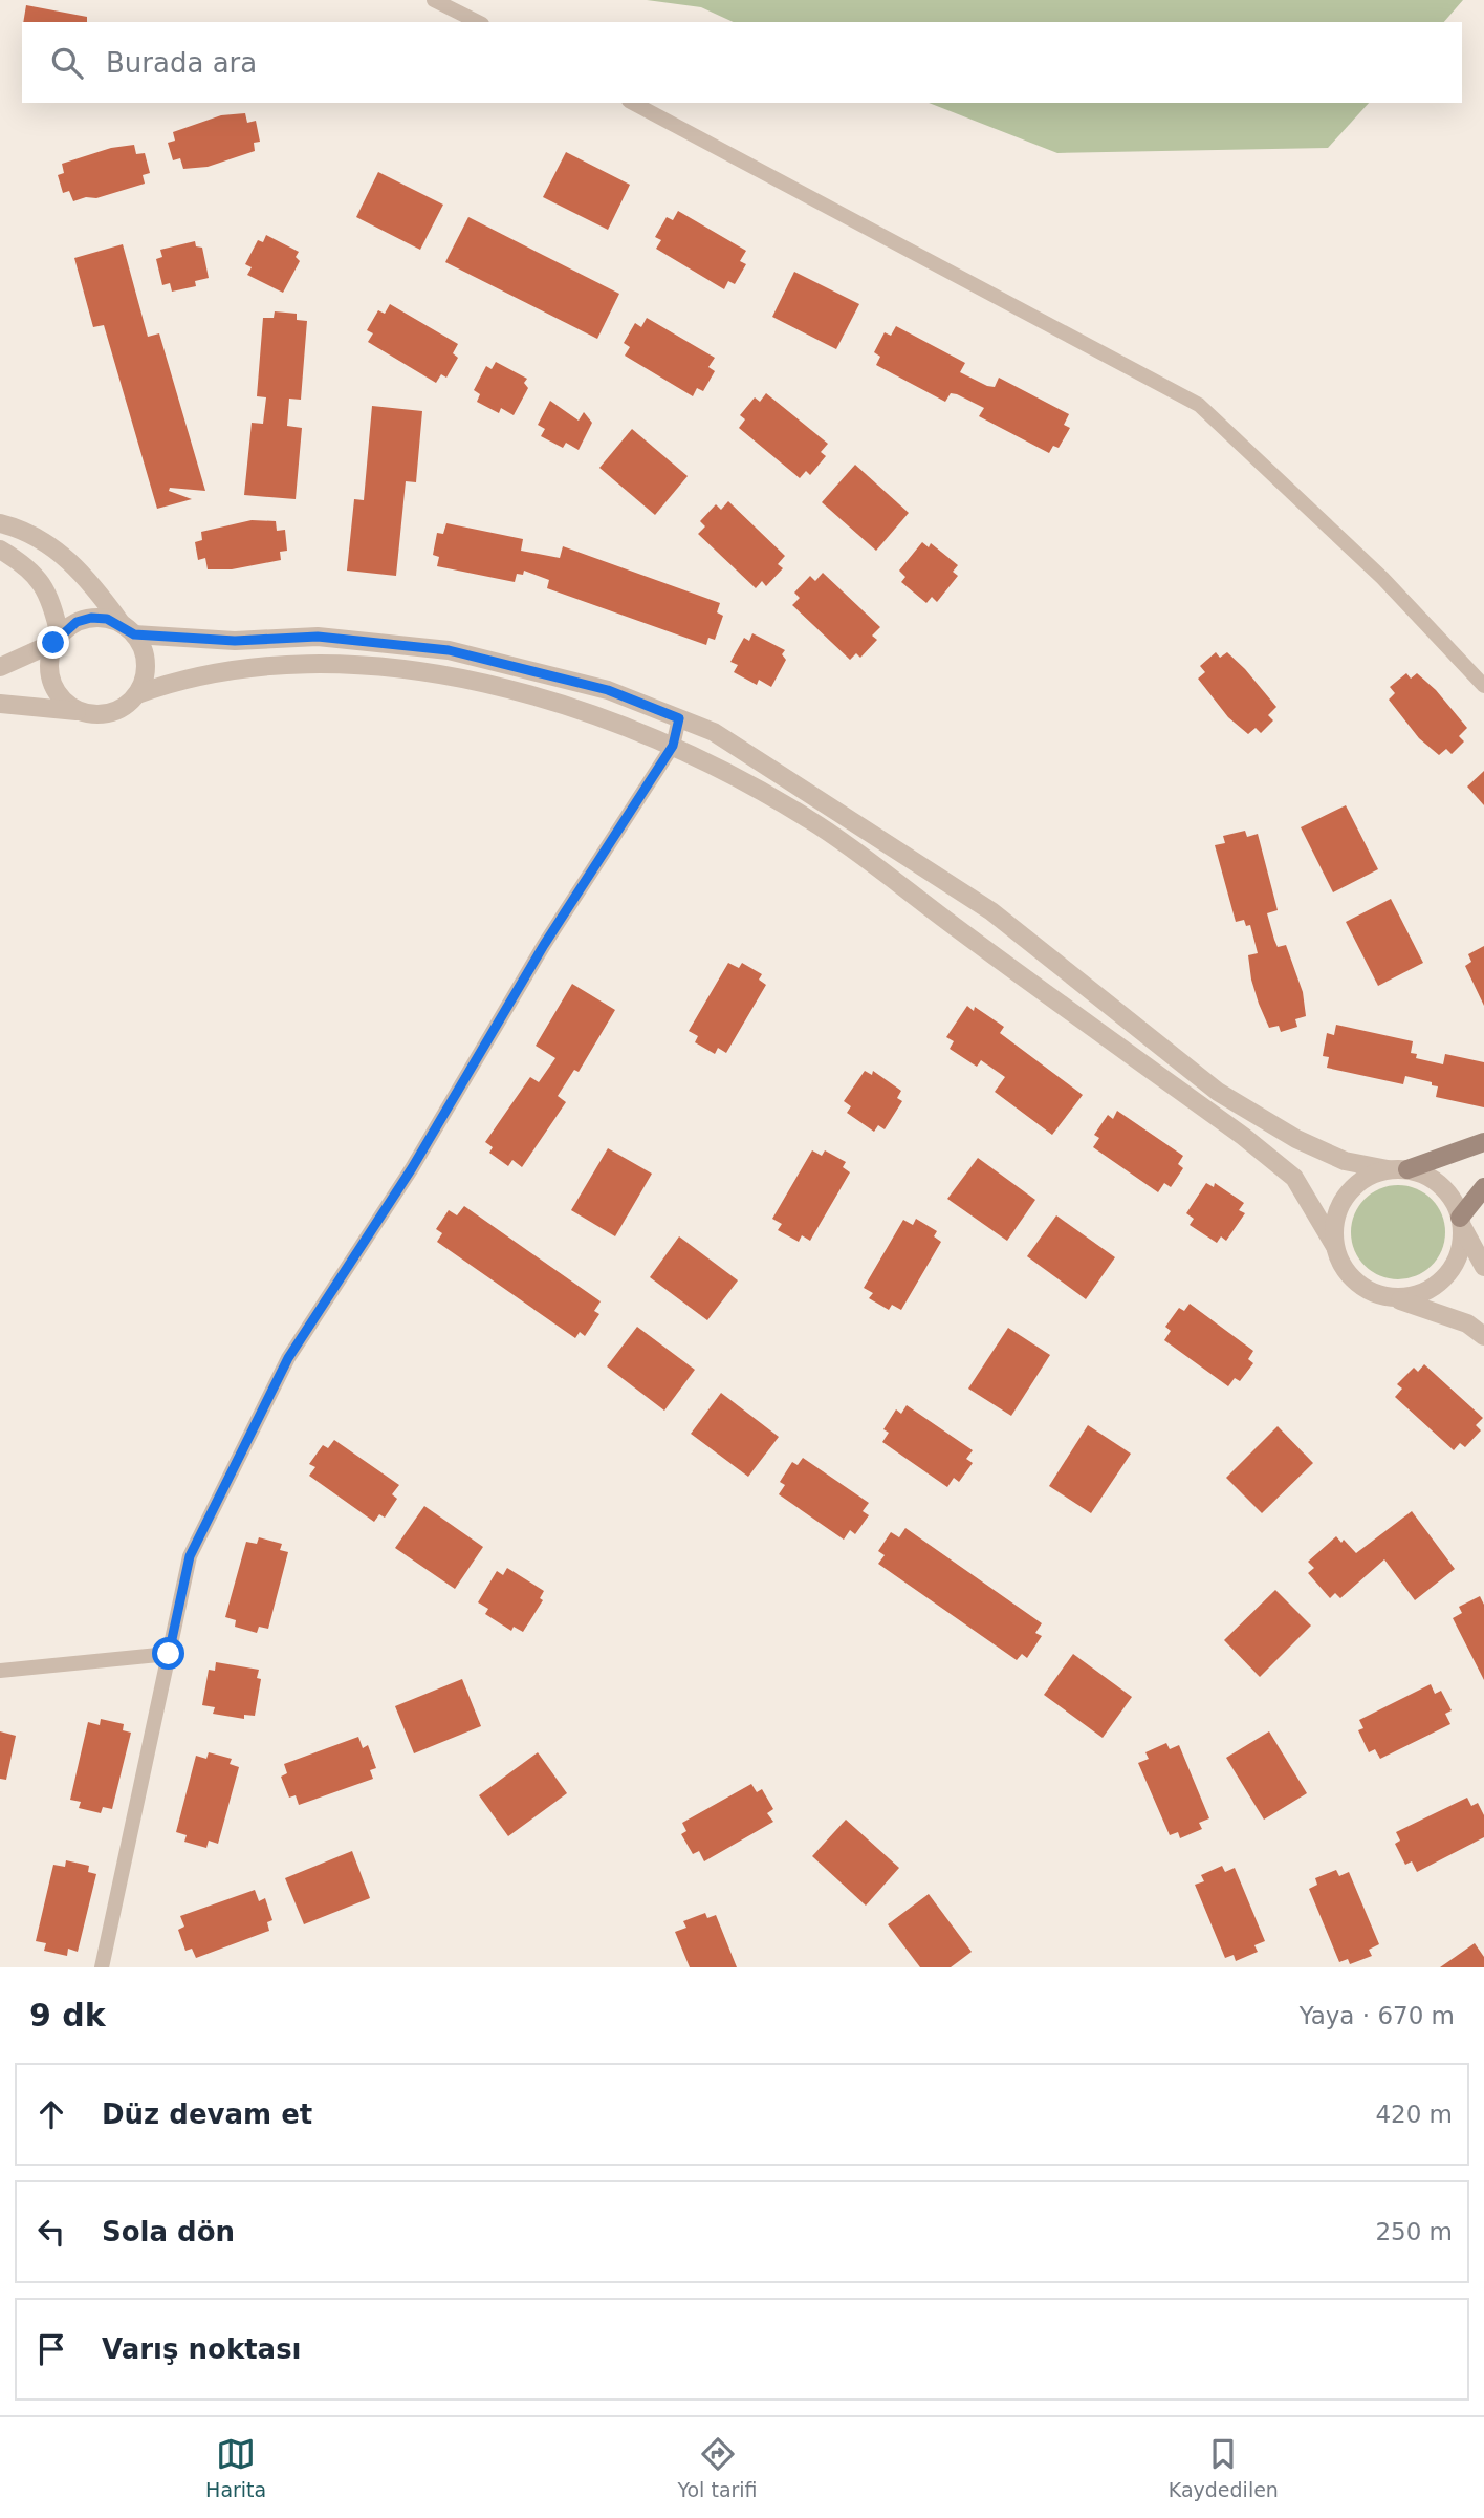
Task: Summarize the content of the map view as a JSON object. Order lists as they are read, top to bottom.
{
  "page": {
    "search": "Burada ara",
    "heading": ["9 dk", "Yaya · 670 m"],
    "list": [
      ["Düz devam et", "420 m"],
      ["Sola dön", "250 m"],
      "Varış noktası"
    ],
    "nav": ["Harita", "Yol tarifi", "Kaydedilen"]
  }
}
